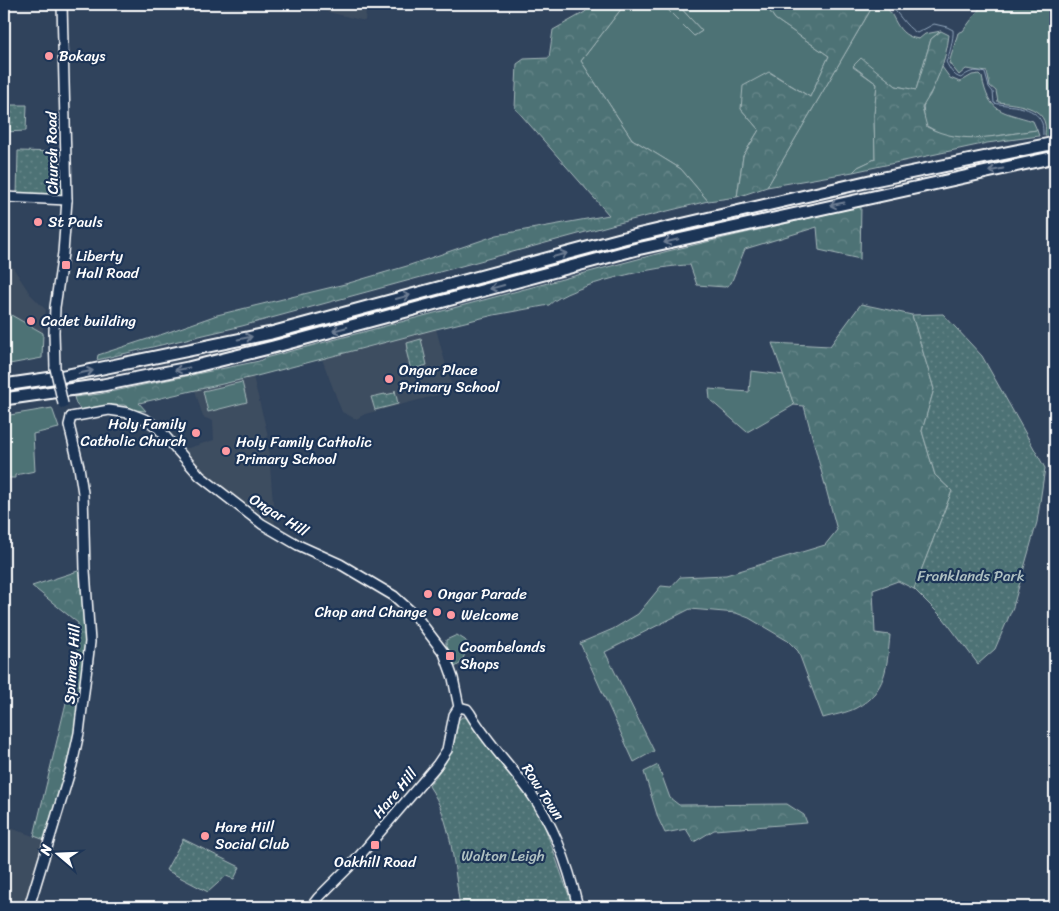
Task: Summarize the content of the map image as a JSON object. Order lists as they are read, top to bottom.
{
  "streets": {
    "street": [
      "Church Road",
      "Ongar Hill",
      "Spinney Hill",
      "Row Town",
      "Hare Hill"
    ]
  },
  "crossings": [
    ["Church Road", "Ongar Hill"],
    ["Church Road", "Spinney Hill"],
    ["Ongar Hill", "Spinney Hill"],
    ["Ongar Hill", "Hare Hill"],
    ["Row Town", "Hare Hill"]
  ],
  "parks": ["Franklands Park", "Walton Leigh"],
  "places": {
    "other": [
      "Bokays",
      "St Pauls",
      "Cadet building",
      "Ongar Place Primary School",
      "Holy Family Catholic Church",
      "Holy Family Catholic Primary School",
      "Ongar Parade",
      "Chop and Change",
      "Welcome",
      "Hare Hill Social Club"
    ],
    "transit": ["Liberty Hall Road", "Coombelands Shops", "Oakhill Road"]
  },
  "north": "left"
}
